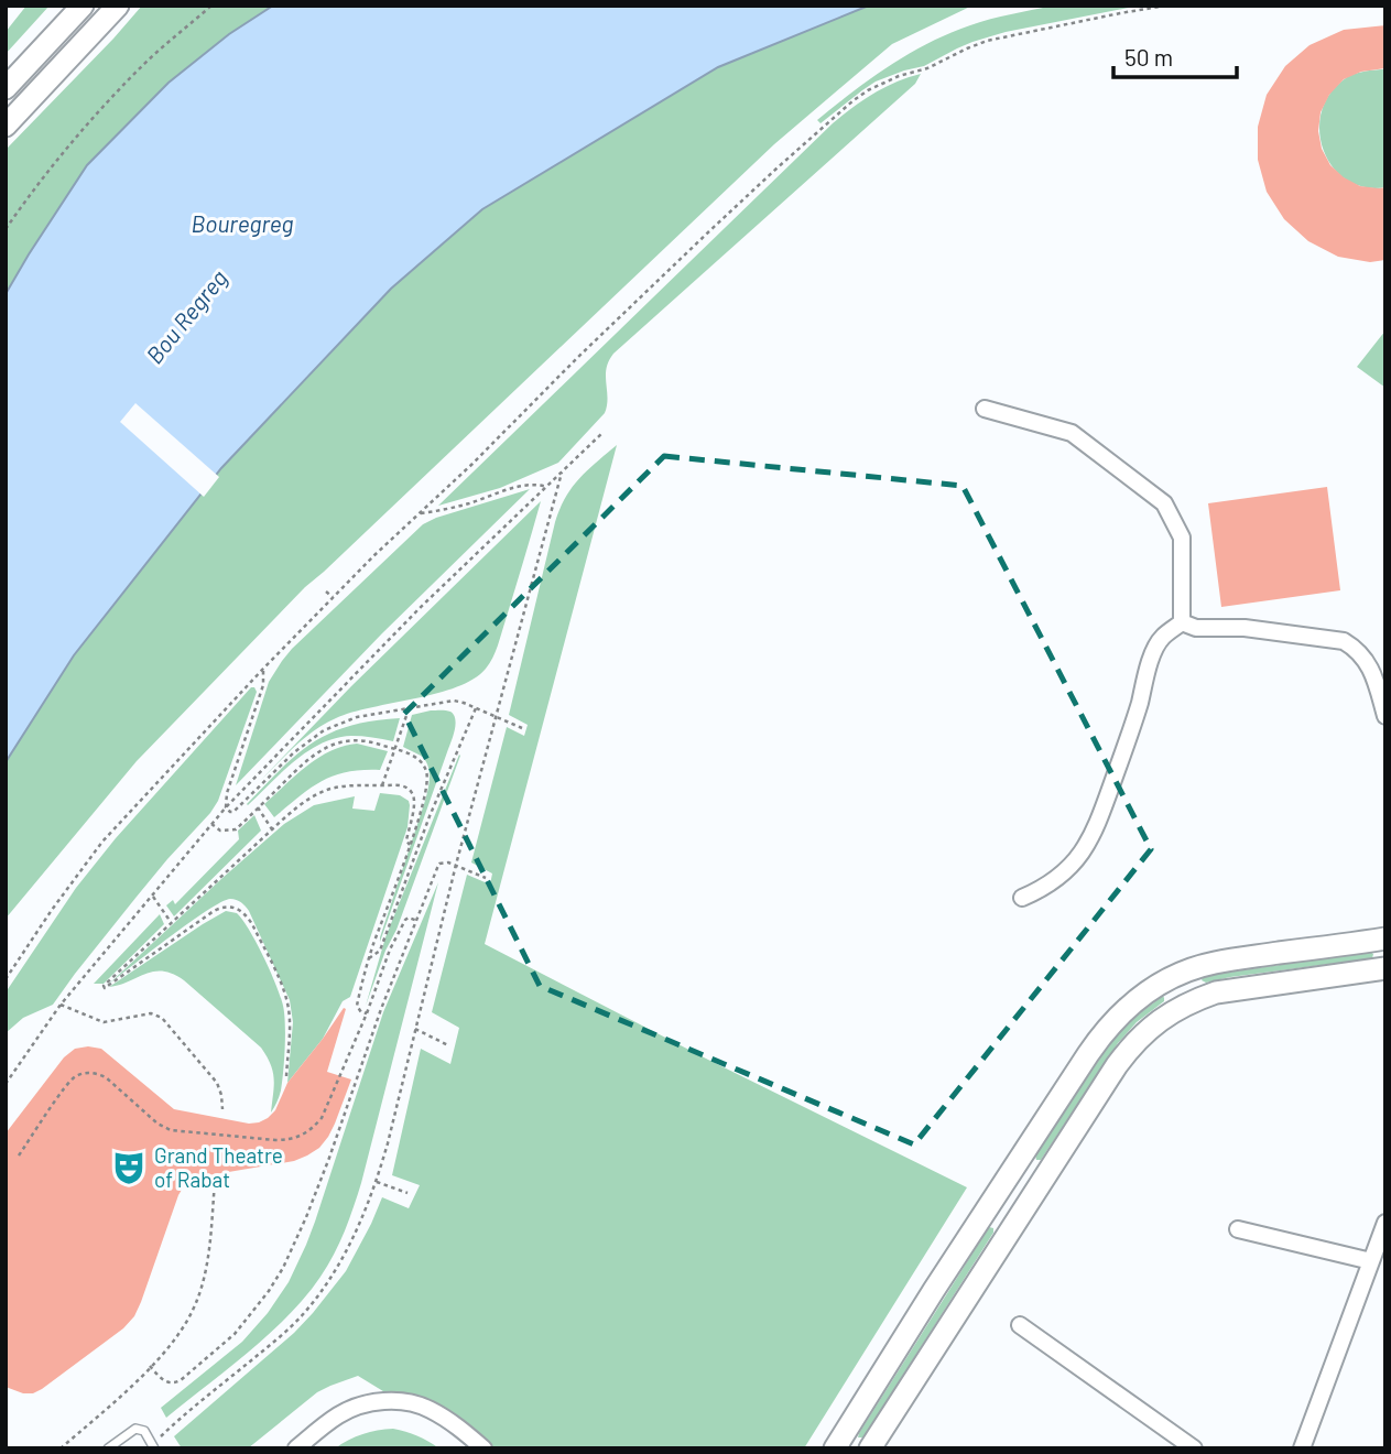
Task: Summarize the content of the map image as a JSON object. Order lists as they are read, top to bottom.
{
  "water": ["Bouregreg", "Bou Regreg"],
  "places": {
    "theatre": ["Grand Theatre of Rabat"]
  },
  "scale_bar": "50 m"
}
